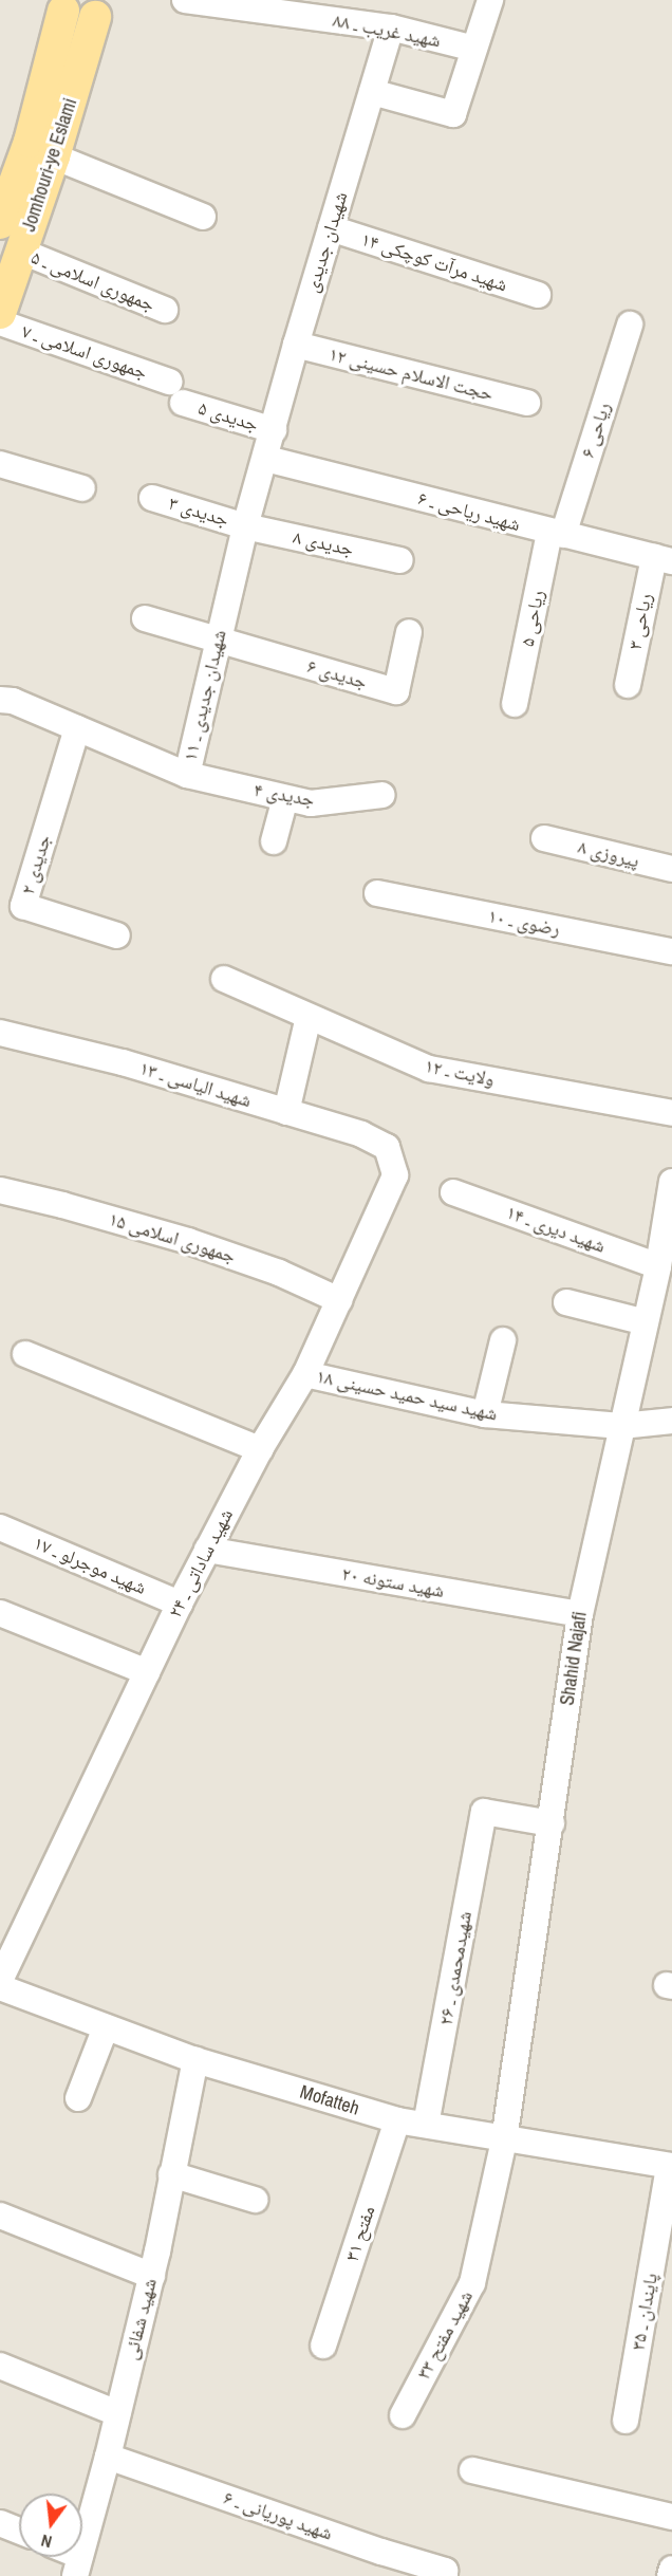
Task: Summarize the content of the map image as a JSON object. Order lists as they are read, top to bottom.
{
  "streets": {
    "main road": ["Jomhouri-ye Eslami"],
    "street": [
      "شهید غریب ـ ۸۸",
      "شهیدان جدیدی",
      "شهید مرآت کوچکی ۱۴",
      "جمهوری اسلامی ـ ۵",
      "جمهوری اسلامی ـ ۷",
      "حجت الاسلام حسینی ۱۲",
      "جدیدی ۵",
      "ریاحی ۶",
      "جدیدی ۳",
      "شهید ریاحی ـ ۶",
      "جدیدی ۸",
      "ریاحی ۵",
      "ریاحی ۳",
      "جدیدی ۶",
      "شهیدان جدیدی ـ ۱۱",
      "جدیدی ۴",
      "پیروزی ۸",
      "جدیدی ۲",
      "رضوی ـ ۱۰",
      "ولایت ـ ۱۲",
      "شهید الیاسی ـ ۱۳",
      "شهید دیری ـ ۱۴",
      "جمهوری اسلامی ۱۵",
      "شهید سید حمید حسینی ۱۸",
      "شهید ساداتی ـ ۲۴",
      "شهید موجرلو ـ ۱۷",
      "شهید ستونه ۲۰",
      "Shahid Najafi",
      "شهیدمحمدی ـ ۲۶",
      "Mofatteh",
      "مفتح ۳۱",
      "پایندان ـ ۳۵",
      "شهید شفائی",
      "شهید مفتح ۳۳",
      "شهید پوریانی ـ ۶"
    ]
  },
  "crossings": [
    ["شهید غریب ـ ۸۸", "شهیدان جدیدی"],
    ["Jomhouri-ye Eslami", "جمهوری اسلامی ـ ۵"],
    ["شهیدان جدیدی", "شهید مرآت کوچکی ۱۴"],
    ["شهیدان جدیدی", "حجت الاسلام حسینی ۱۲"],
    ["شهیدان جدیدی", "جدیدی ۵"],
    ["شهیدان جدیدی", "شهید ریاحی ـ ۶"],
    ["شهیدان جدیدی", "شهیدان جدیدی ـ ۱۱"],
    ["جمهوری اسلامی ـ ۷", "جدیدی ۵"],
    ["ریاحی ۶", "شهید ریاحی ـ ۶"],
    ["ریاحی ۶", "ریاحی ۵"],
    ["جدیدی ۳", "جدیدی ۸"],
    ["جدیدی ۳", "شهیدان جدیدی ـ ۱۱"],
    ["شهید ریاحی ـ ۶", "ریاحی ۵"],
    ["شهید ریاحی ـ ۶", "ریاحی ۳"],
    ["شهید ریاحی ـ ۶", "شهیدان جدیدی ـ ۱۱"],
    ["جدیدی ۸", "شهیدان جدیدی ـ ۱۱"],
    ["جدیدی ۶", "شهیدان جدیدی ـ ۱۱"],
    ["شهیدان جدیدی ـ ۱۱", "جدیدی ۴"],
    ["شهیدان جدیدی ـ ۱۱", "جدیدی ۲"],
    ["شهید الیاسی ـ ۱۳", "شهید ساداتی ـ ۲۴"],
    ["شهید دیری ـ ۱۴", "Shahid Najafi"],
    ["جمهوری اسلامی ۱۵", "شهید ساداتی ـ ۲۴"],
    ["شهید سید حمید حسینی ۱۸", "شهید ساداتی ـ ۲۴"],
    ["شهید سید حمید حسینی ۱۸", "Shahid Najafi"],
    ["شهید ساداتی ـ ۲۴", "شهید موجرلو ـ ۱۷"],
    ["شهید ساداتی ـ ۲۴", "شهید ستونه ۲۰"],
    ["شهید ستونه ۲۰", "Shahid Najafi"],
    ["Shahid Najafi", "شهیدمحمدی ـ ۲۶"],
    ["Shahid Najafi", "Mofatteh"],
    ["Shahid Najafi", "شهید مفتح ۳۳"],
    ["شهیدمحمدی ـ ۲۶", "Mofatteh"],
    ["Mofatteh", "مفتح ۳۱"],
    ["Mofatteh", "پایندان ـ ۳۵"],
    ["Mofatteh", "شهید شفائی"],
    ["Mofatteh", "شهید مفتح ۳۳"],
    ["شهید شفائی", "شهید پوریانی ـ ۶"]
  ],
  "north": "bottom"
}
